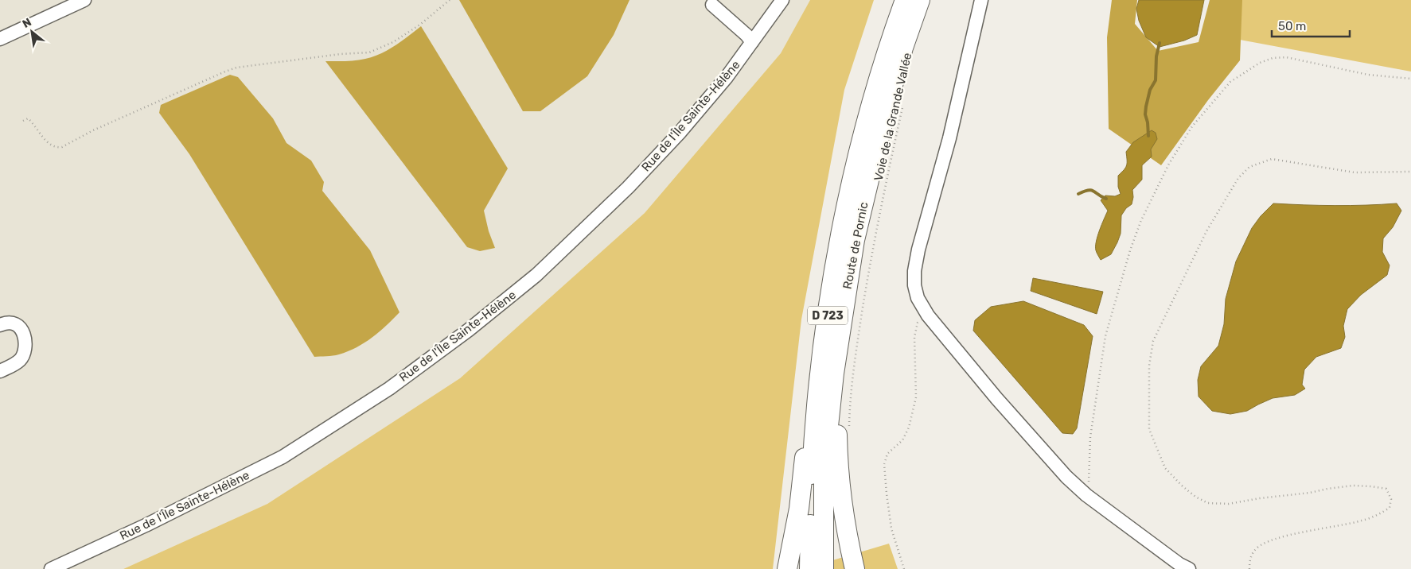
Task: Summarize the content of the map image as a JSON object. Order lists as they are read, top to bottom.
{
  "streets": {
    "highway": ["Route de Pornic", "D 723"],
    "street": ["Rue de l'Île Sainte-Hélène"],
    "path": ["Voie de la Grande Vallée"]
  },
  "scale_bar": "50 m",
  "north": "top left"
}
